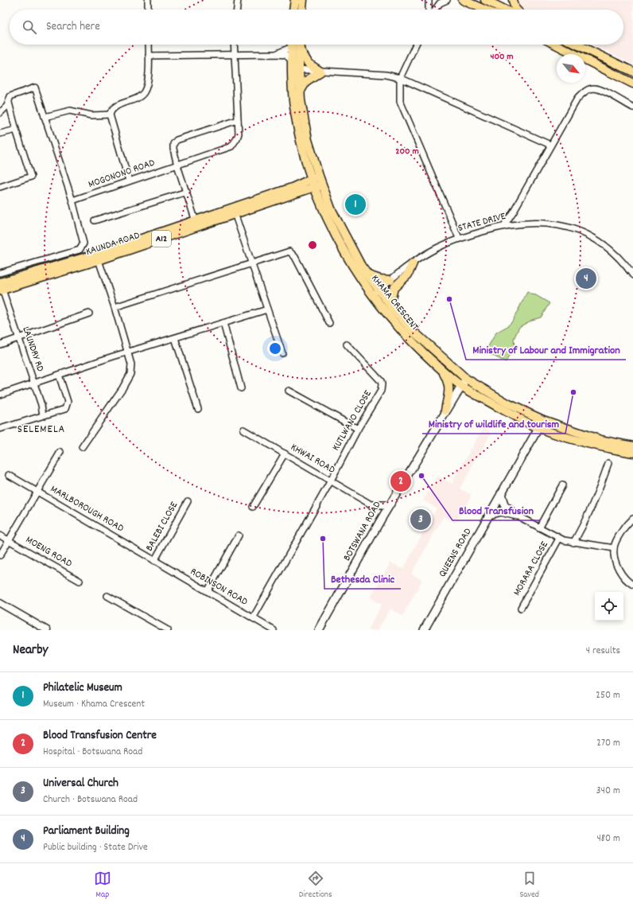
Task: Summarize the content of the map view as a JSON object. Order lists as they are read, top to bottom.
{
  "streets": {
    "main road": [
      "A12",
      "KAUNDA ROAD",
      "KHAMA CRESCENT",
      "BOTSWANA ROAD",
      "QUEENS ROAD"
    ],
    "street": [
      "MOGONONO ROAD",
      "STATE DRIVE",
      "LAUNDRY RD",
      "KUTLWANO CLOSE",
      "KHWAI ROAD",
      "MARLBOROUGH ROAD",
      "BALEBI CLOSE",
      "MOENG ROAD",
      "MORARA CLOSE",
      "ROBINSON ROAD"
    ]
  },
  "crossings": [
    ["STATE DRIVE", "KHAMA CRESCENT"],
    ["KAUNDA ROAD", "KHAMA CRESCENT"],
    ["KAUNDA ROAD", "LAUNDRY RD"],
    ["KHAMA CRESCENT", "BOTSWANA ROAD"],
    ["KHAMA CRESCENT", "QUEENS ROAD"],
    ["KUTLWANO CLOSE", "KHWAI ROAD"],
    ["KUTLWANO CLOSE", "ROBINSON ROAD"],
    ["MARLBOROUGH ROAD", "BALEBI CLOSE"],
    ["MARLBOROUGH ROAD", "ROBINSON ROAD"],
    ["BALEBI CLOSE", "ROBINSON ROAD"]
  ],
  "districts": ["SELEMELA"],
  "places": [
    "Ministry of Labour and Immigration",
    "Ministry of wildlife and tourism",
    "Blood Transfusion",
    "Bethesda Clinic"
  ],
  "north": "bottom right",
  "page": {
    "search": "Search here",
    "pins": [
      "1",
      "4",
      "2",
      "3"
    ],
    "heading": ["Nearby", "4 results"],
    "list": [
      {
        "mark": "1",
        "name": "Philatelic Museum",
        "note": "Museum · Khama Crescent",
        "value": "250 m"
      },
      {
        "mark": "2",
        "name": "Blood Transfusion Centre",
        "note": "Hospital · Botswana Road",
        "value": "270 m"
      },
      {
        "mark": "3",
        "name": "Universal Church",
        "note": "Church · Botswana Road",
        "value": "340 m"
      },
      {
        "mark": "4",
        "name": "Parliament Building",
        "note": "Public building · State Drive",
        "value": "480 m"
      }
    ],
    "nav": ["Map", "Directions", "Saved"]
  },
  "rings": ["400 m", "200 m"]
}
